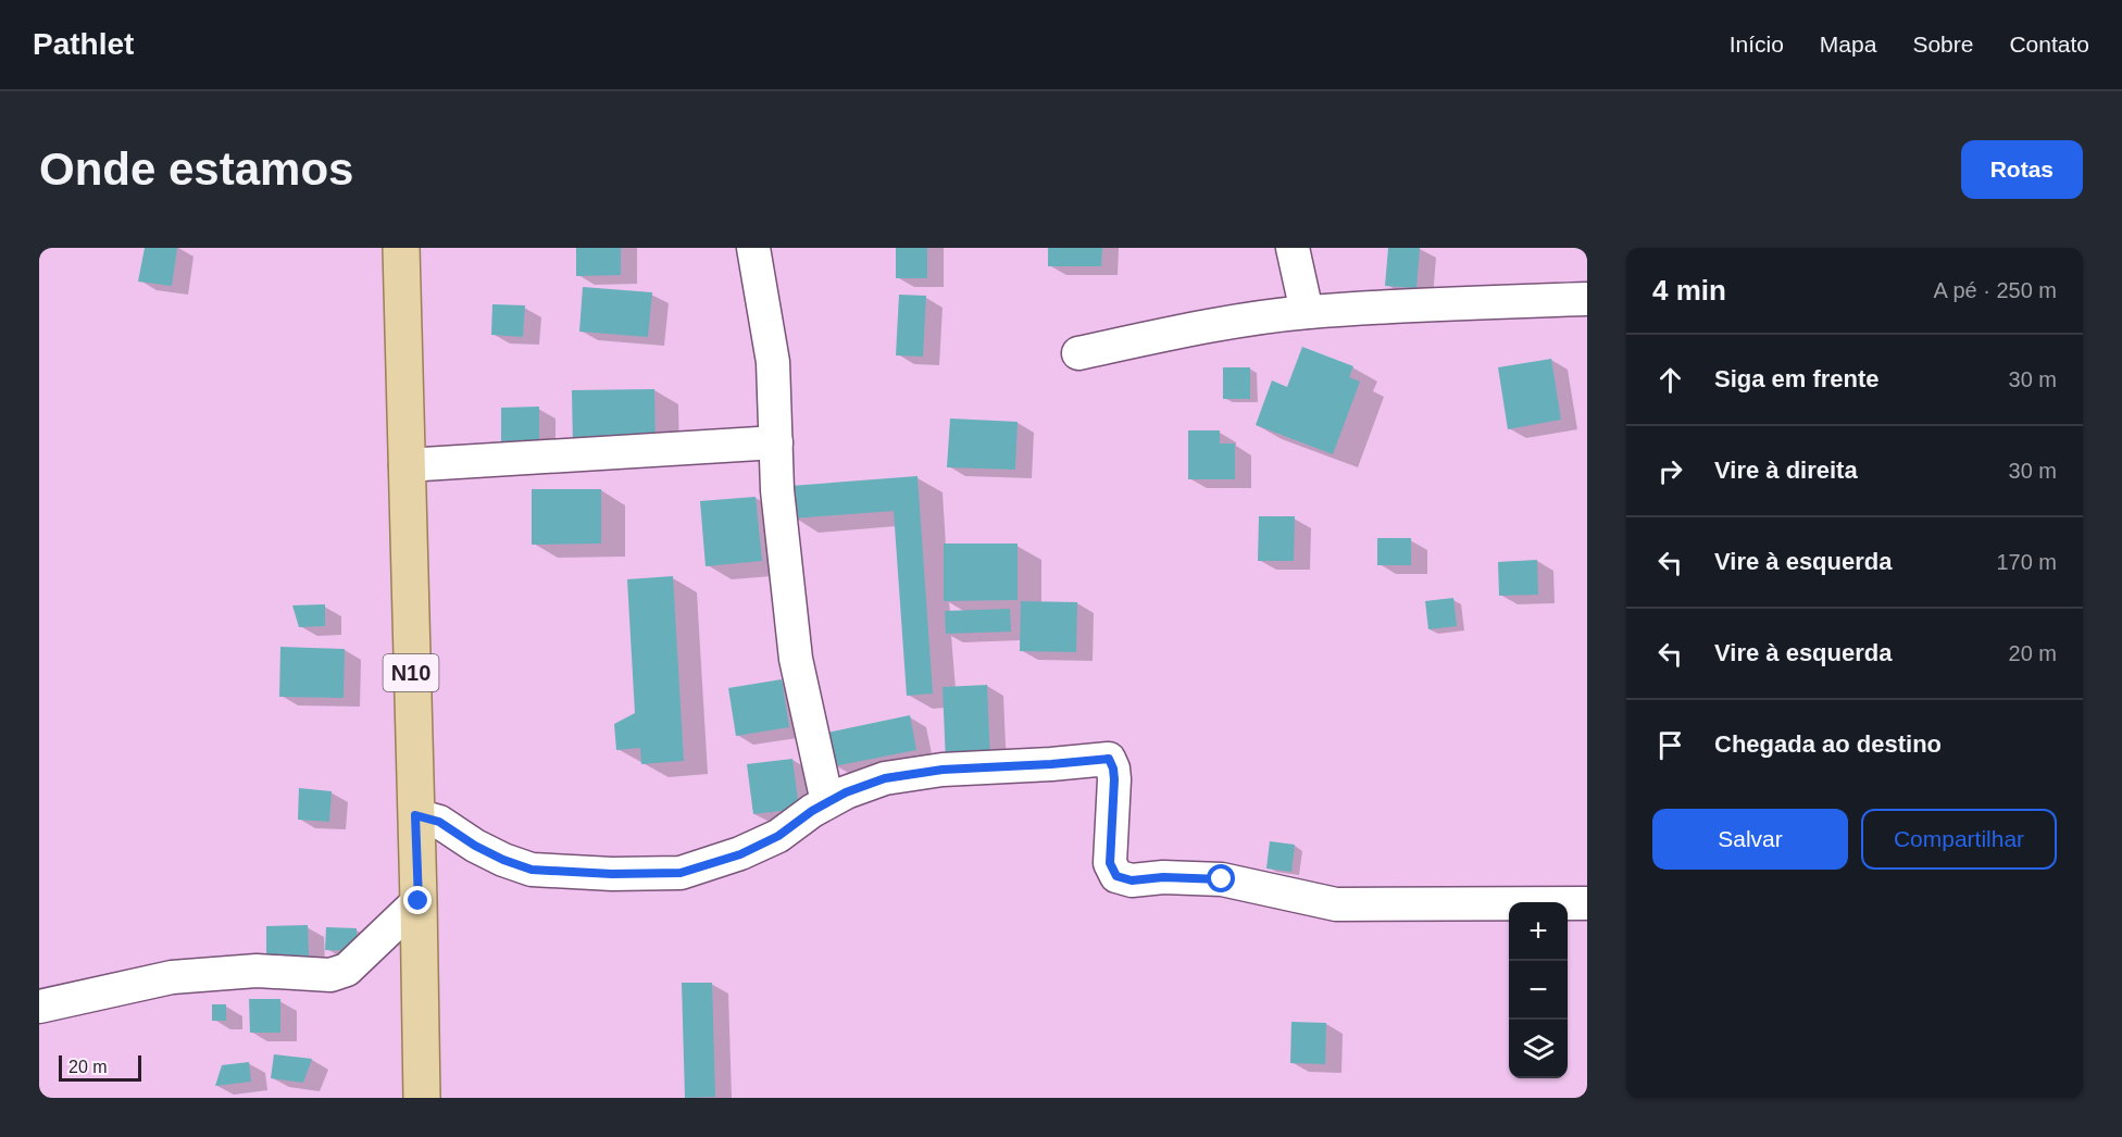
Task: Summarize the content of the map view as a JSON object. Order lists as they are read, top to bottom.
{
  "streets": {
    "main road": ["N10"]
  },
  "scale_bar": "20 m",
  "page": {
    "header": "Pathlet",
    "nav": [
      "Início",
      "Mapa",
      "Sobre",
      "Contato"
    ],
    "buttons": [
      "Rotas",
      ["Salvar", "Compartilhar"]
    ],
    "title": "Onde estamos",
    "heading": ["4 min", "A pé · 250 m"],
    "list": [
      ["Siga em frente", "30 m"],
      ["Vire à direita", "30 m"],
      ["Vire à esquerda", "170 m"],
      ["Vire à esquerda", "20 m"],
      "Chegada ao destino"
    ],
    "map_buttons": ["+", "−"],
    "scale": "20 m"
  }
}
